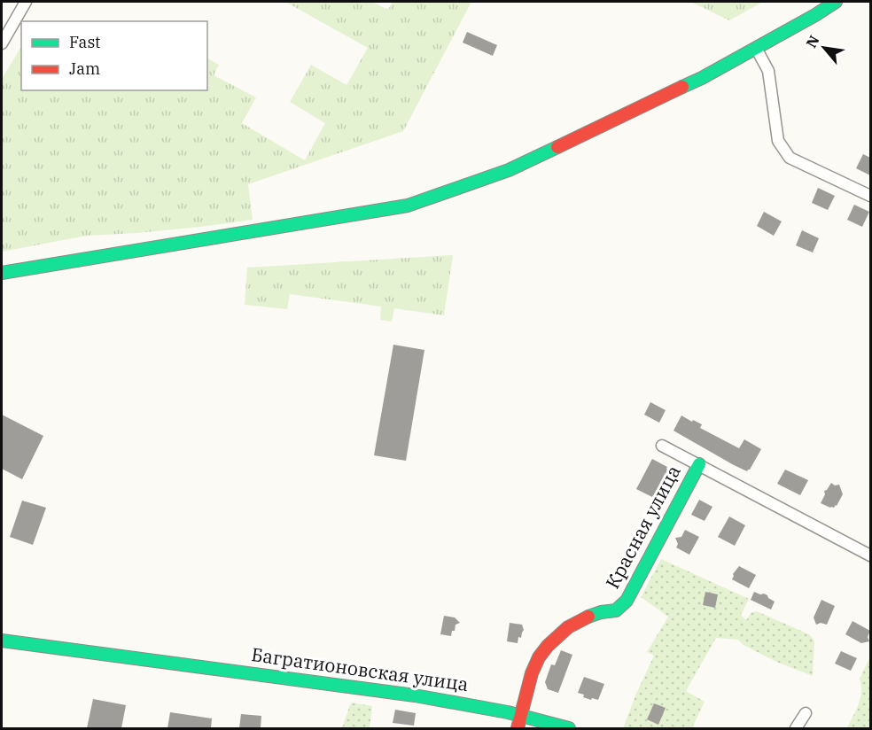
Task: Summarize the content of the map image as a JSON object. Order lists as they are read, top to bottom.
{
  "streets": {
    "street": ["Красная улица", "Багратионовская улица"]
  },
  "crossings": [
    ["Красная улица", "Багратионовская улица"]
  ],
  "legend": ["Fast", "Jam"],
  "north": "top left"
}
